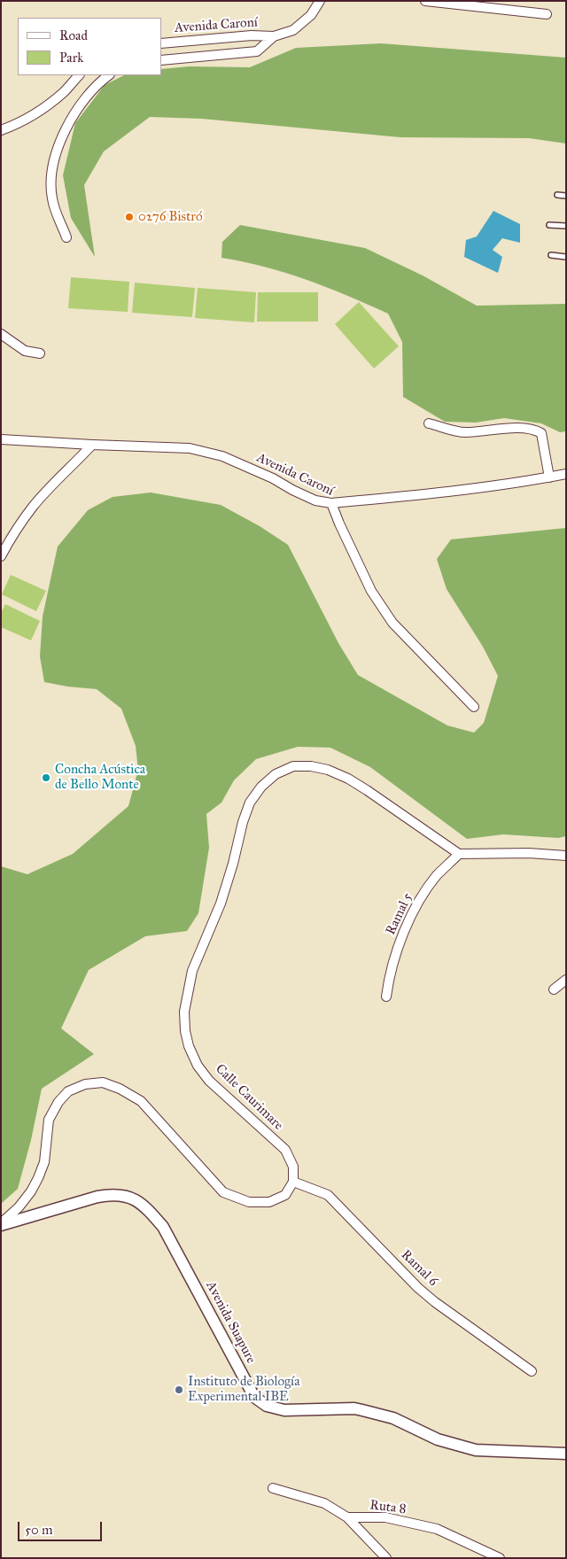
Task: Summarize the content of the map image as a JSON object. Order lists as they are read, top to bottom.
{
  "streets": {
    "street": [
      "Avenida Caroní",
      "Ramal 5",
      "Calle Caurimare",
      "Ramal 6",
      "Avenida Suapure",
      "Ruta 8"
    ]
  },
  "crossings": [
    ["Ramal 5", "Calle Caurimare"],
    ["Calle Caurimare", "Ramal 6"]
  ],
  "places": ["0276 Bistró", "Concha Acústica de Bello Monte", "Instituto de Biología Experimental IBE"],
  "legend": ["Road", "Park"],
  "scale_bar": "50 m"
}
